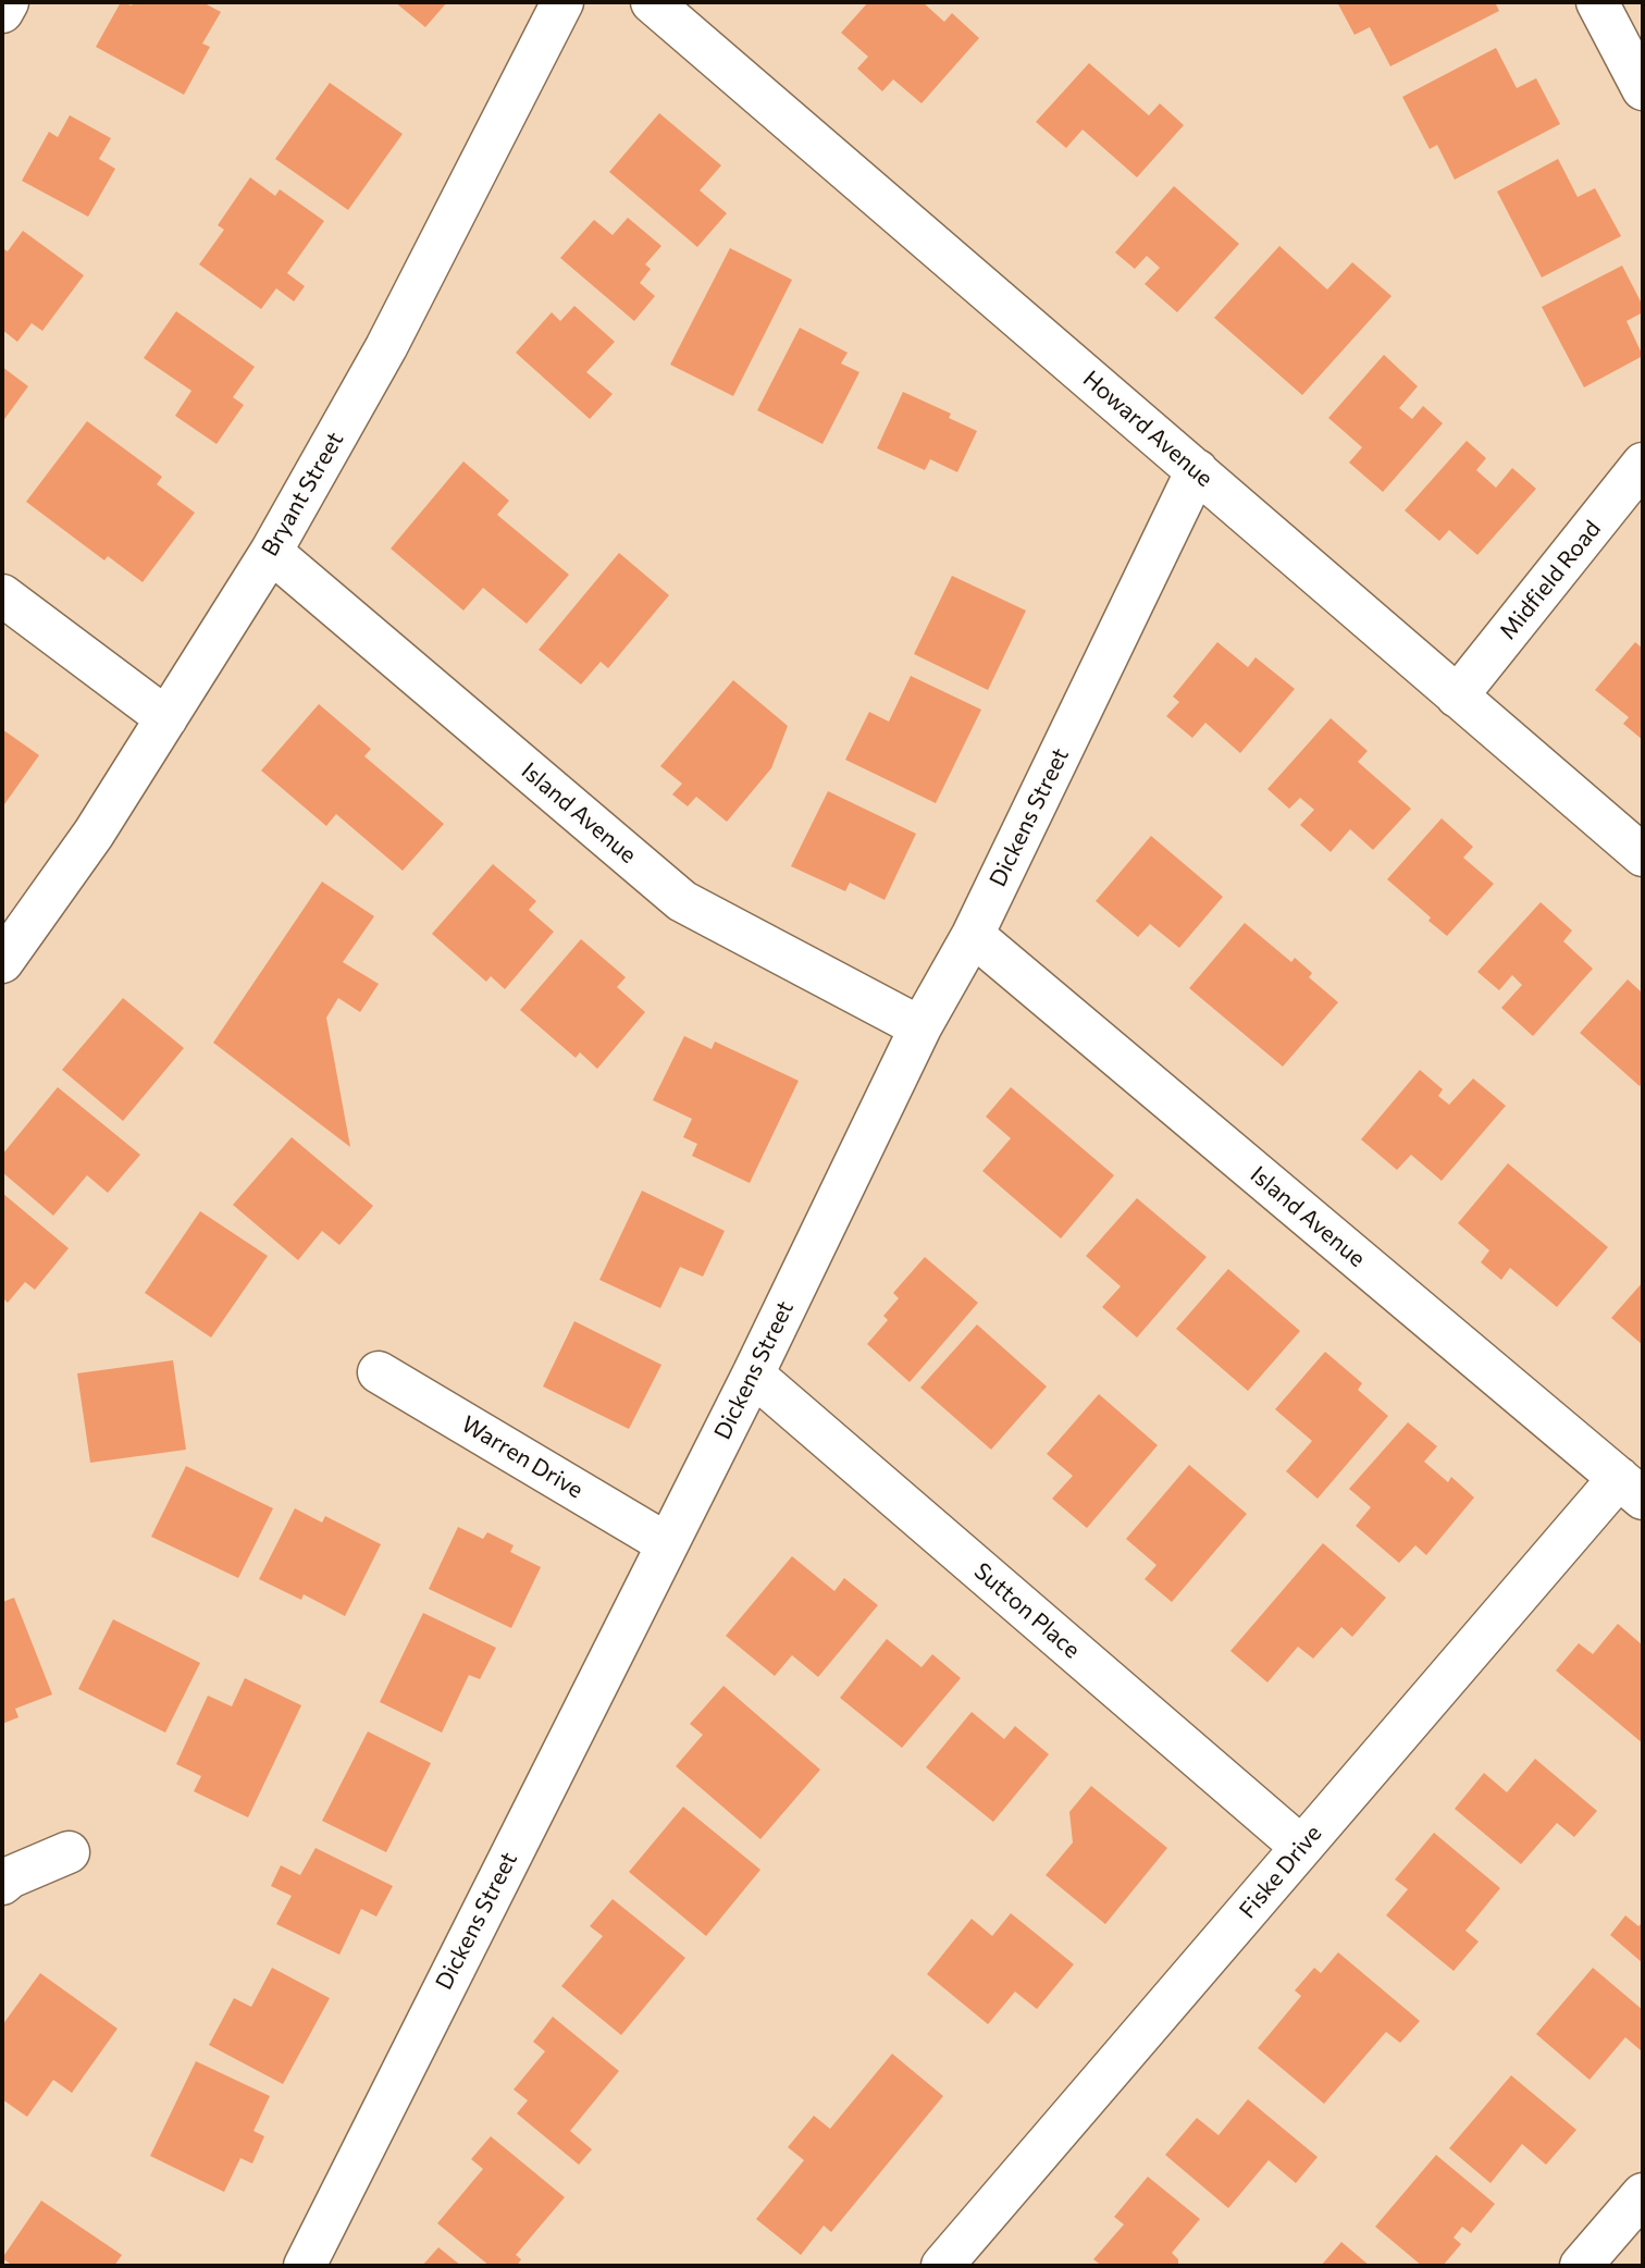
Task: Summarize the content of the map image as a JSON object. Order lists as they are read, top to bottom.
{
  "streets": {
    "street": [
      "Howard Avenue",
      "Bryant Street",
      "Midfield Road",
      "Island Avenue",
      "Dickens Street",
      "Warren Drive",
      "Sutton Place",
      "Fiske Drive"
    ]
  },
  "crossings": [
    ["Howard Avenue", "Midfield Road"],
    ["Howard Avenue", "Dickens Street"],
    ["Bryant Street", "Island Avenue"],
    ["Island Avenue", "Dickens Street"],
    ["Island Avenue", "Fiske Drive"],
    ["Dickens Street", "Warren Drive"],
    ["Dickens Street", "Sutton Place"],
    ["Sutton Place", "Fiske Drive"]
  ]
}
